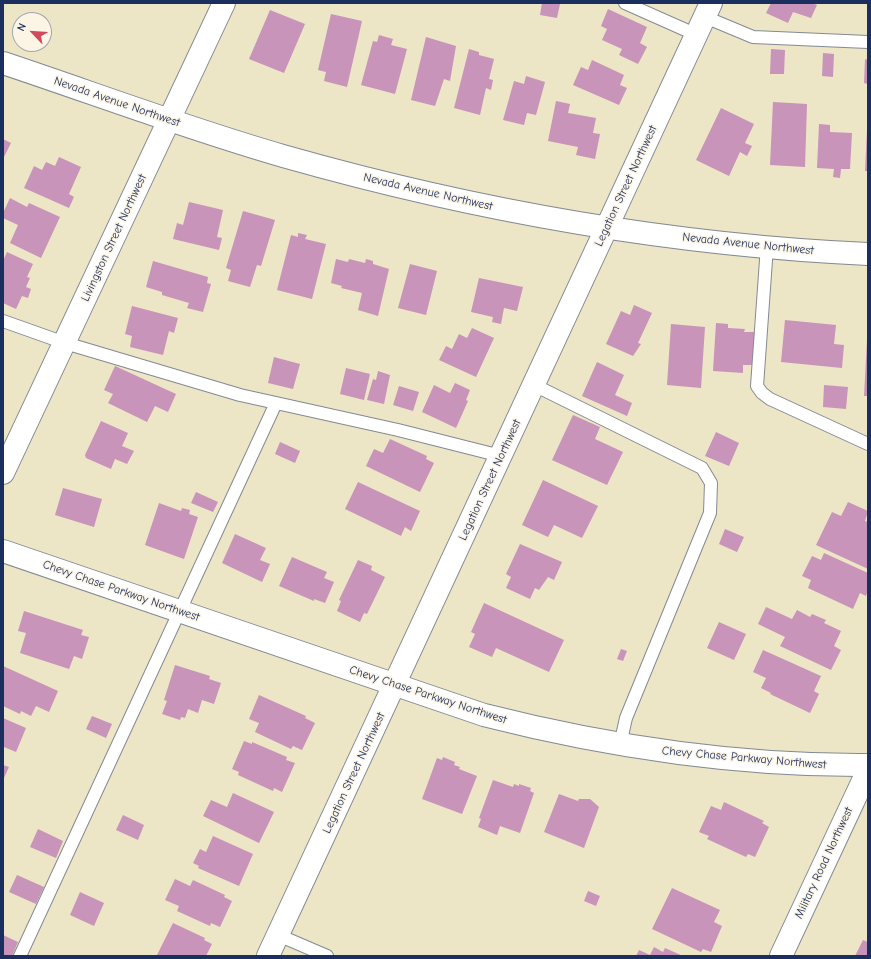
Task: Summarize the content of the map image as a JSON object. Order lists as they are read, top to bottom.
{
  "streets": {
    "street": [
      "Nevada Avenue Northwest",
      "Legation Street Northwest",
      "Livingston Street Northwest",
      "Chevy Chase Parkway Northwest",
      "Military Road Northwest"
    ]
  },
  "crossings": [
    ["Nevada Avenue Northwest", "Legation Street Northwest"],
    ["Nevada Avenue Northwest", "Livingston Street Northwest"],
    ["Legation Street Northwest", "Chevy Chase Parkway Northwest"]
  ],
  "north": "top left"
}
